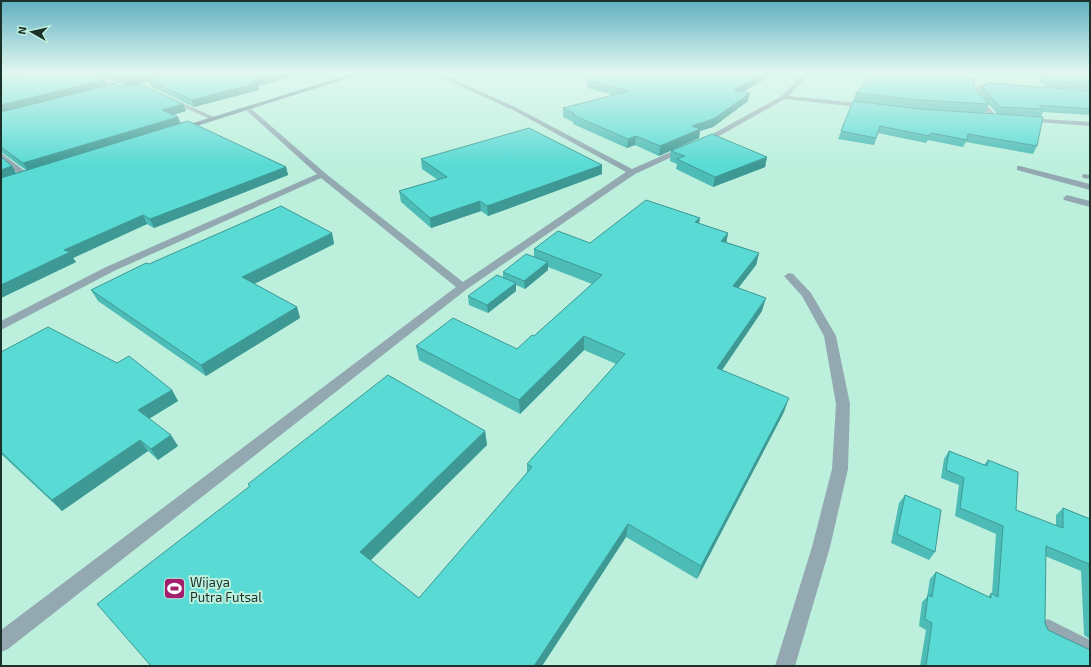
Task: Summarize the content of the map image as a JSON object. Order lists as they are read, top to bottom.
{
  "places": {
    "sports": ["Wijaya Putra Futsal"]
  },
  "north": "left"
}
